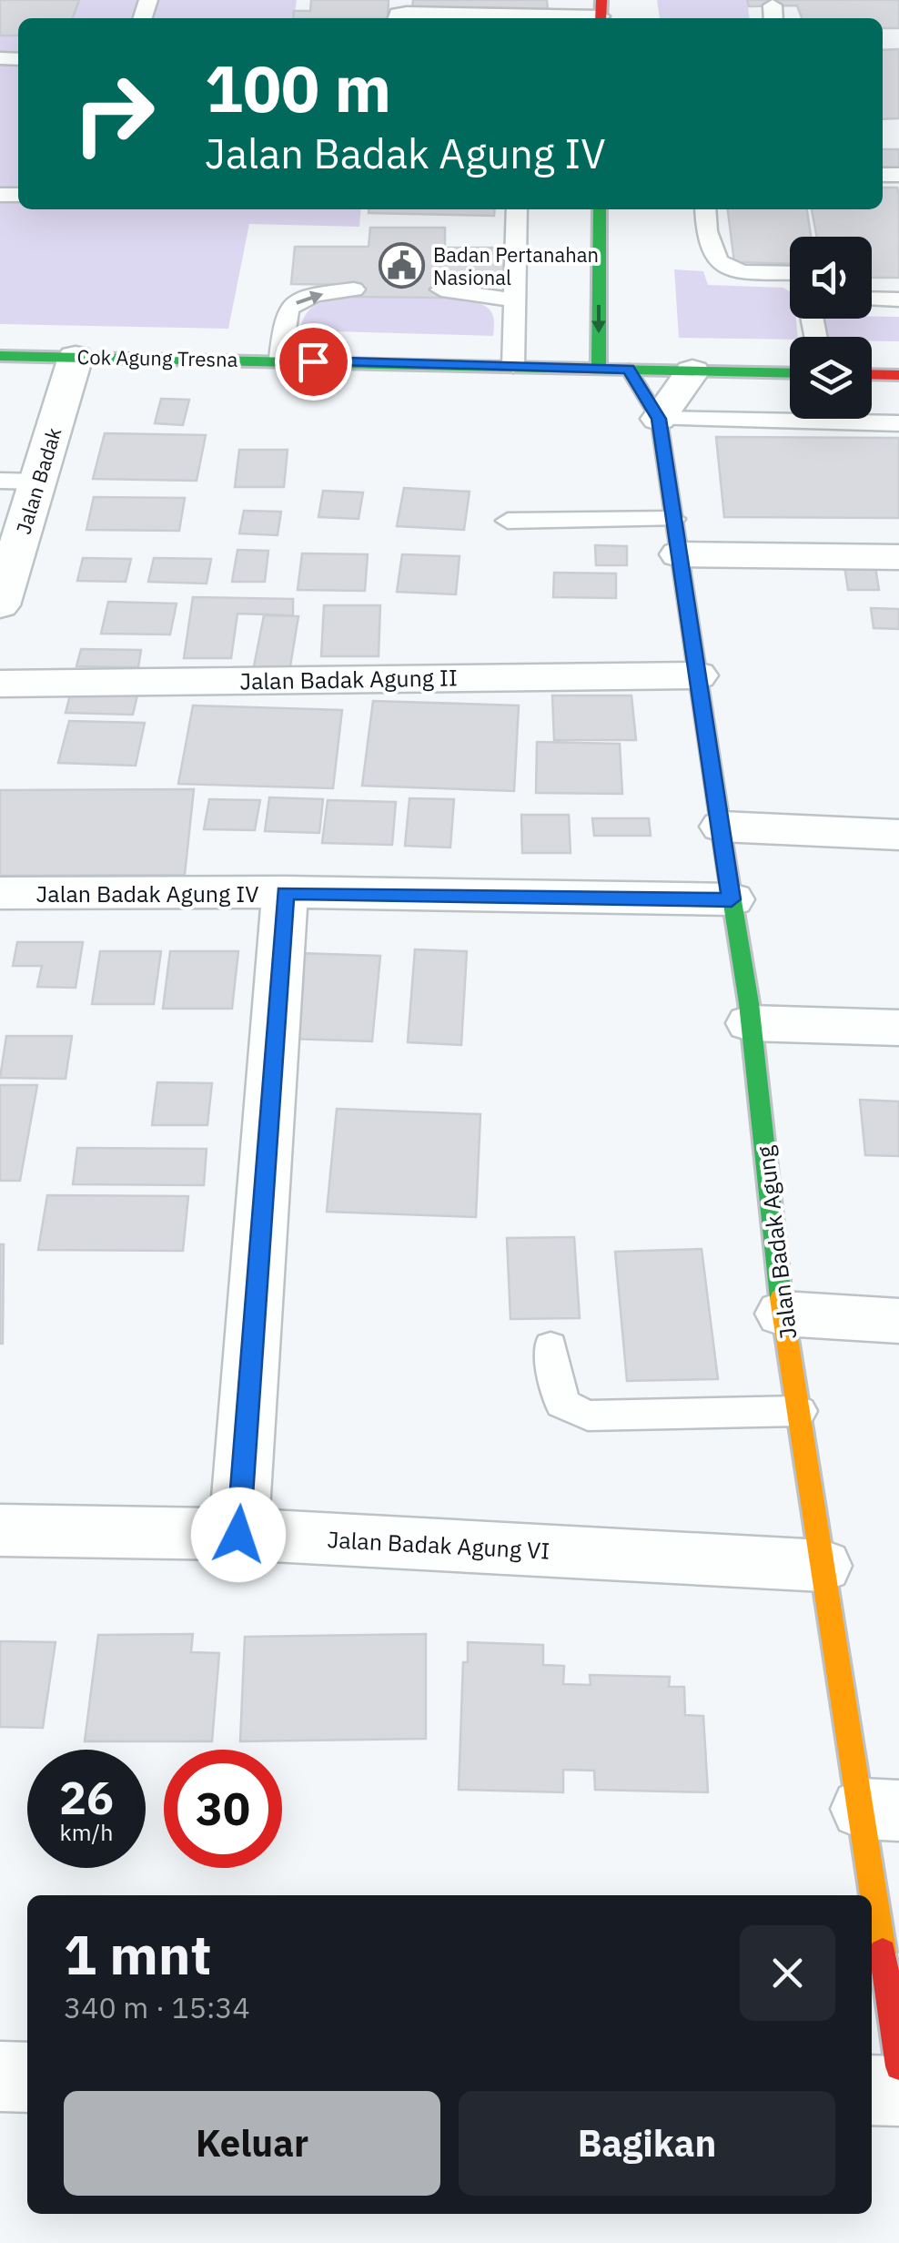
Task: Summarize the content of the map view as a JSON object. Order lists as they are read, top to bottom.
{
  "streets": {
    "street": [
      "Cok Agung Tresna",
      "Jalan Badak",
      "Jalan Badak Agung II",
      "Jalan Badak Agung IV",
      "Jalan Badak Agung",
      "Jalan Badak Agung VI"
    ]
  },
  "crossings": [
    ["Cok Agung Tresna", "Jalan Badak"],
    ["Cok Agung Tresna", "Jalan Badak Agung"],
    ["Jalan Badak Agung II", "Jalan Badak Agung"],
    ["Jalan Badak Agung IV", "Jalan Badak Agung"],
    ["Jalan Badak Agung", "Jalan Badak Agung VI"]
  ],
  "places": {
    "public building": ["Badan Pertanahan Nasional"]
  },
  "page": {
    "turn": ["100 m", "Jalan Badak Agung IV"],
    "speed": "26 km/h",
    "limit": "30",
    "heading": ["1 mnt", "340 m · 15:34"],
    "buttons": ["Keluar", "Bagikan"]
  }
}
